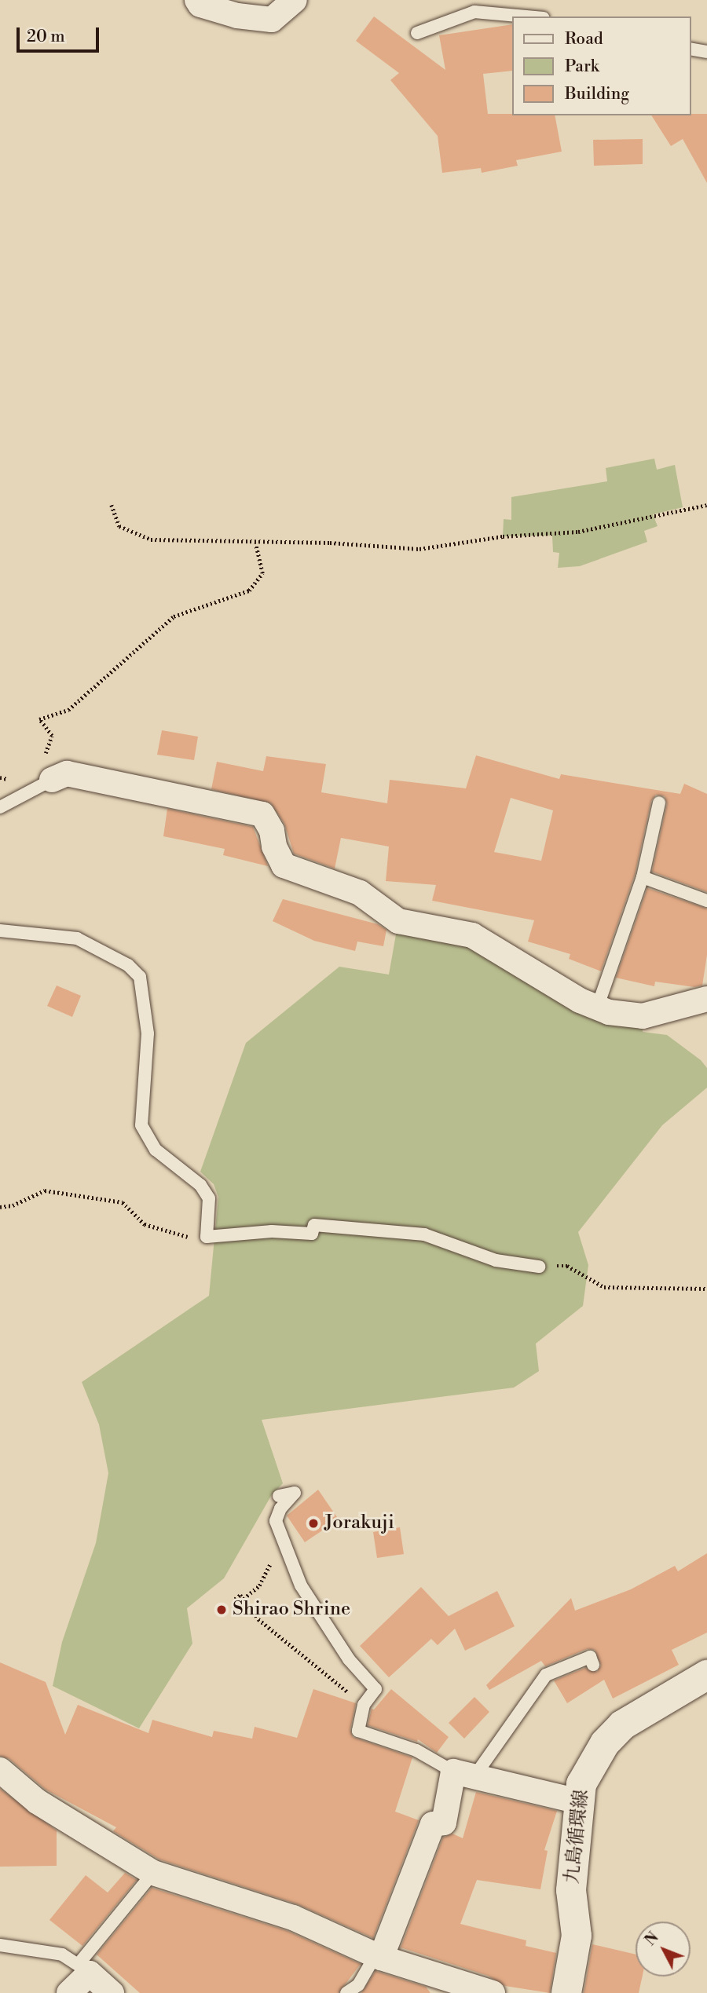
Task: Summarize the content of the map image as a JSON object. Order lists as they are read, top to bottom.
{
  "streets": {
    "main road": ["九島循環線"]
  },
  "places": ["Jorakuji", "Shirao Shrine"],
  "legend": ["Road", "Park", "Building"],
  "scale_bar": "20 m",
  "north": "top left"
}
